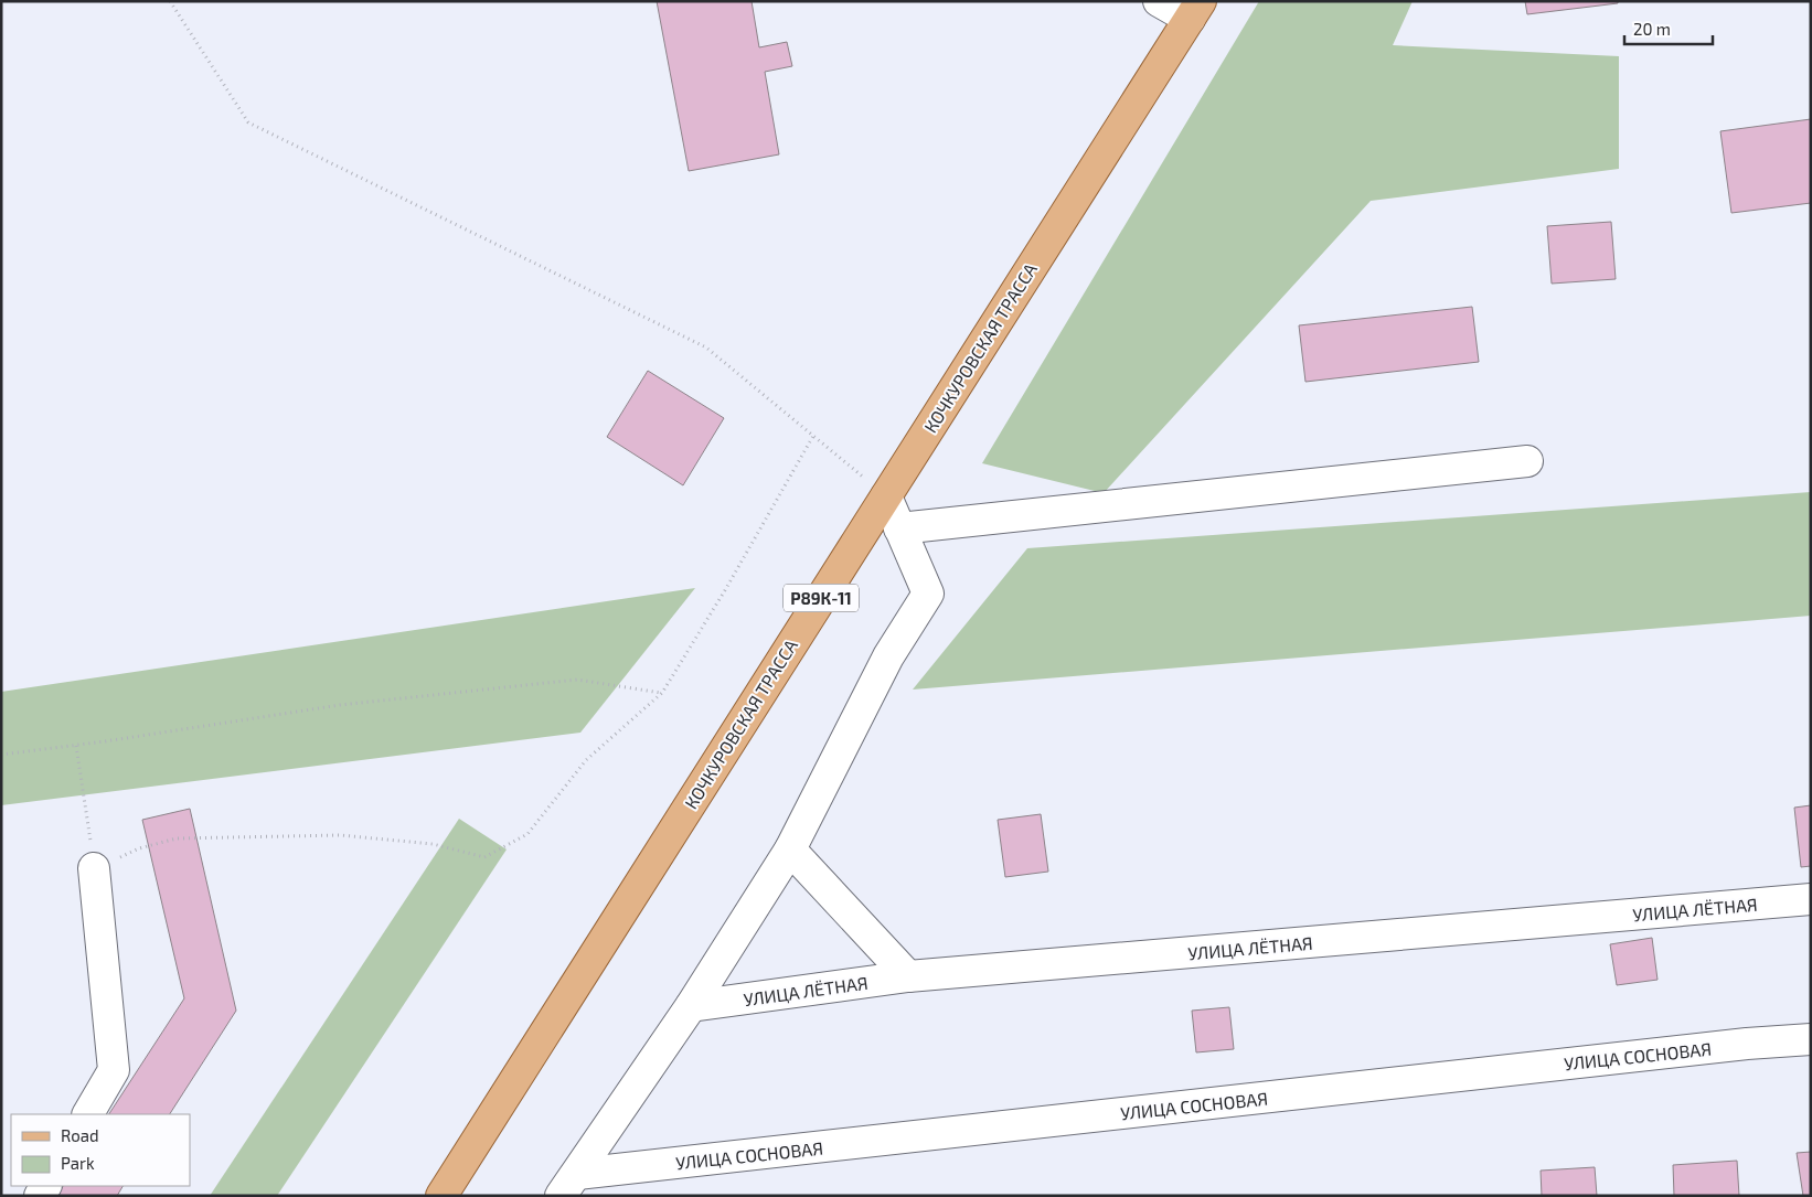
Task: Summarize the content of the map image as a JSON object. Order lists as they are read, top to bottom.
{
  "streets": {
    "main road": ["КОЧКУРОВСКАЯ ТРАССА", "Р89К-11"],
    "lane": ["УЛИЦА ЛЁТНАЯ", "УЛИЦА СОСНОВАЯ"]
  },
  "legend": ["Road", "Park"],
  "scale_bar": "20 m"
}
